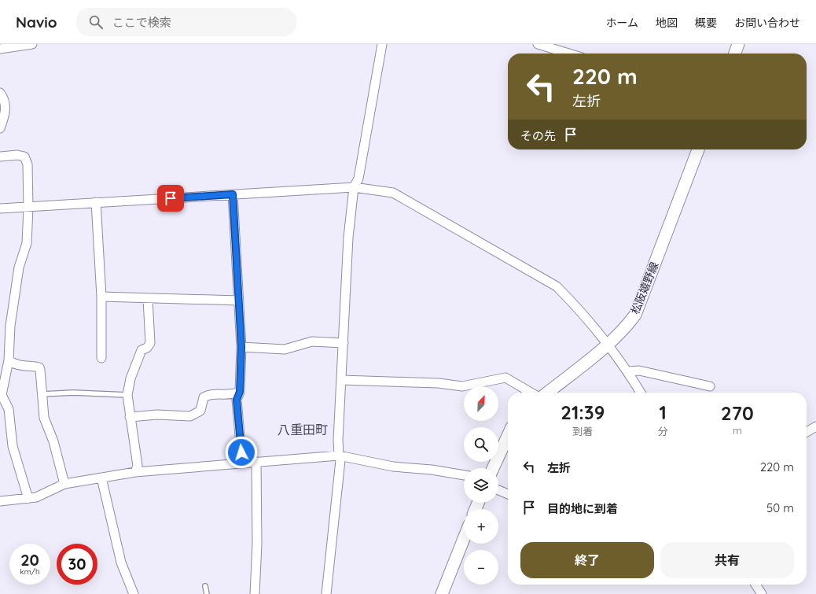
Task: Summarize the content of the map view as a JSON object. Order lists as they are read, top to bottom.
{
  "streets": {
    "main road": ["松阪嬉野線"]
  },
  "districts": ["八重田町"],
  "north": "top right",
  "page": {
    "header": "Navio",
    "search": "ここで検索",
    "nav": [
      "ホーム",
      "地図",
      "概要",
      "お問い合わせ"
    ],
    "turn": ["220 m", "左折"],
    "then": "その先",
    "map_buttons": ["+", "−"],
    "eta": [
      "21:39",
      "到着",
      "1",
      "分",
      "270",
      "m"
    ],
    "list": [
      {
        "name": "左折",
        "value": "220 m"
      },
      {
        "name": "目的地に到着",
        "value": "50 m"
      }
    ],
    "buttons": ["終了", "共有"],
    "speed": "20 km/h",
    "limit": "30"
  }
}
